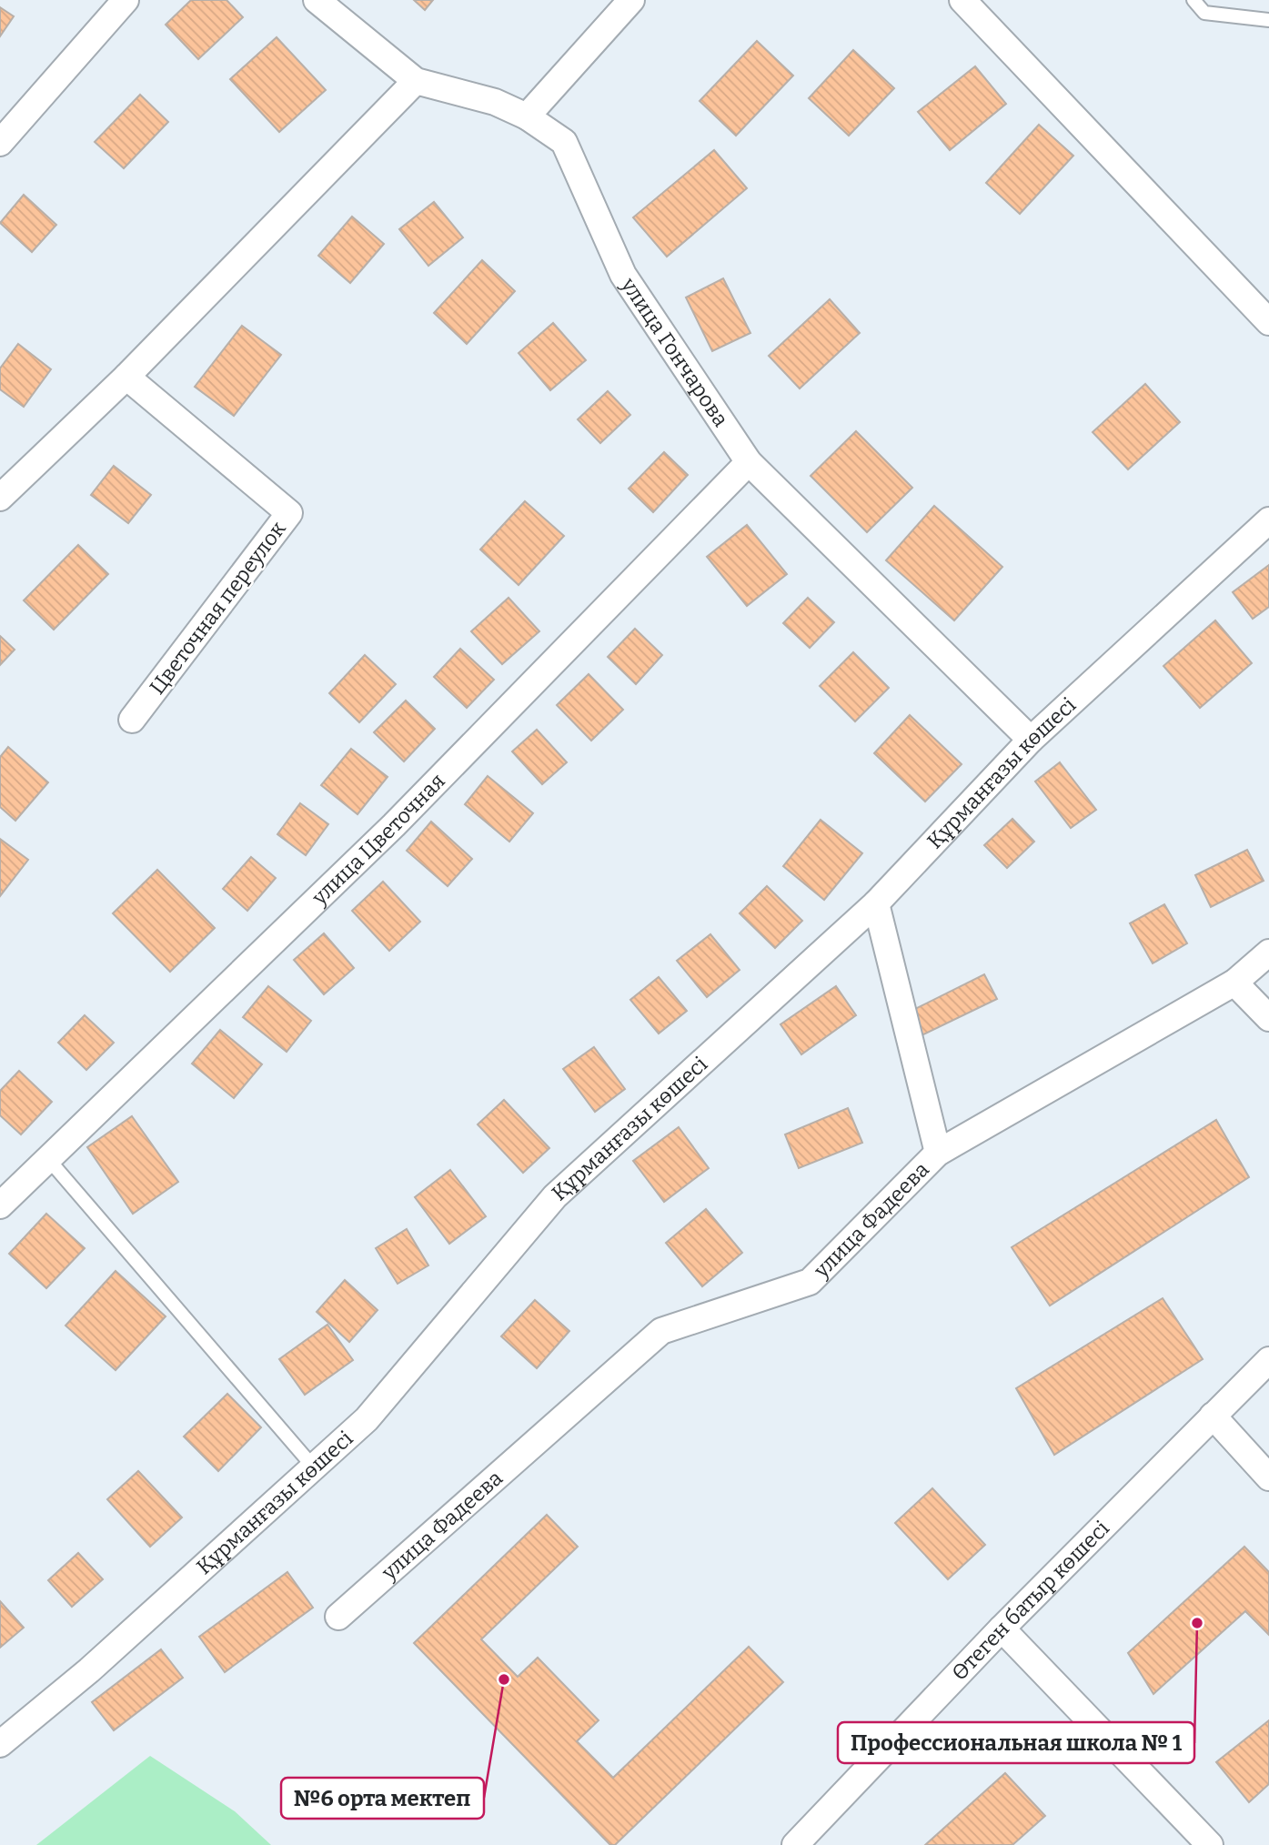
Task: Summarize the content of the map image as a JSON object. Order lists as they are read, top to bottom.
{
  "streets": {
    "street": [
      "улица Гончарова",
      "Цветочная переулок",
      "Құрманғазы көшесі",
      "улица Цветочная",
      "улица Фадеева",
      "Өтеген батыр көшесі"
    ]
  },
  "crossings": [
    ["улица Гончарова", "Құрманғазы көшесі"],
    ["улица Гончарова", "улица Цветочная"]
  ],
  "places": ["Профессиональная школа № 1", "№6 орта мектеп"]
}
